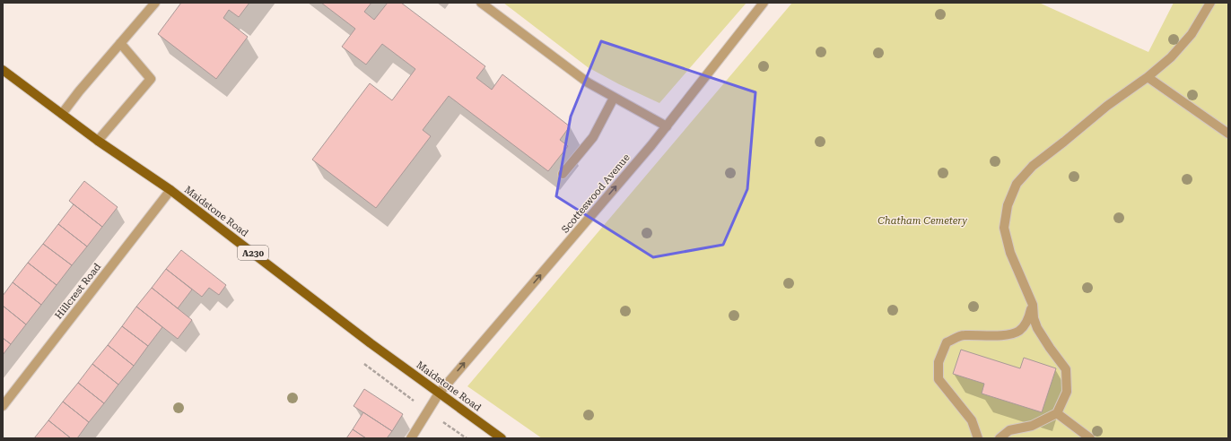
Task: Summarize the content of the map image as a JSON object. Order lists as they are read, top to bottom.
{
  "streets": {
    "main road": ["Maidstone Road", "A230"],
    "street": ["Scotteswood Avenue", "Hillcrest Road"]
  },
  "crossings": [
    ["Scotteswood Avenue", "Maidstone Road"],
    ["Maidstone Road", "Hillcrest Road"]
  ],
  "one_way": ["Scotteswood Avenue"],
  "parks": ["Chatham Cemetery"]
}
